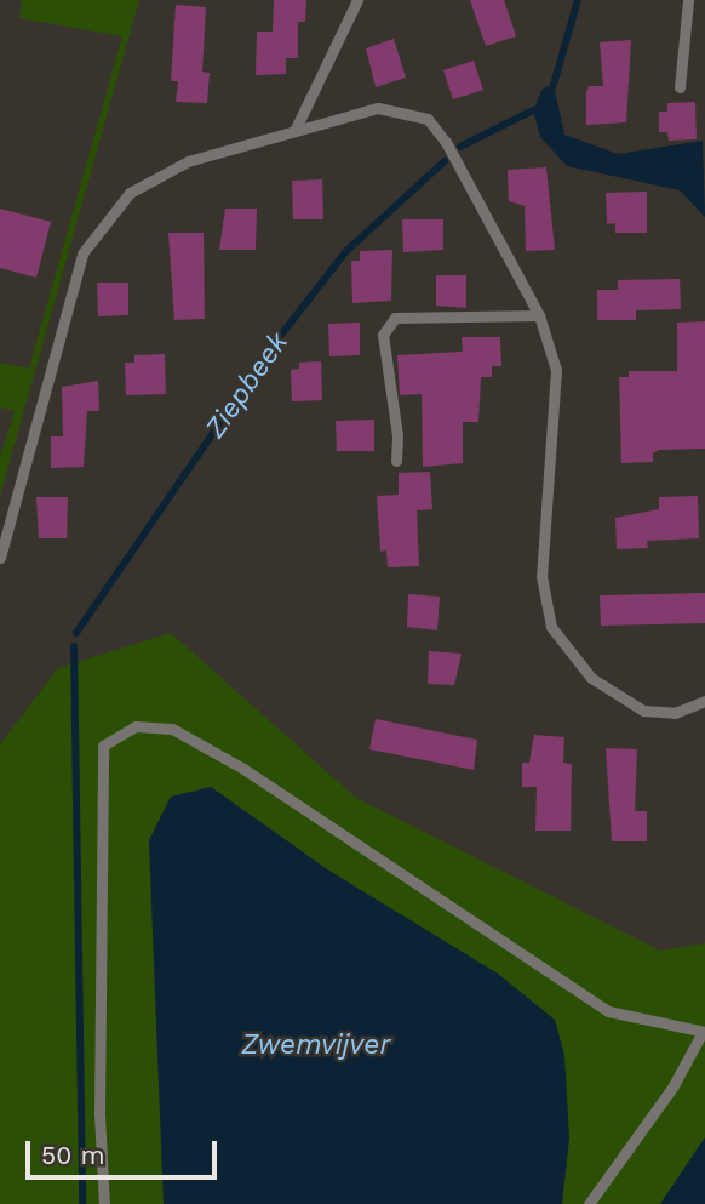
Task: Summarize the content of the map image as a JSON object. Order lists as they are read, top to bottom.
{
  "water": ["Ziepbeek", "Zwemvijver"],
  "scale_bar": "50 m"
}
